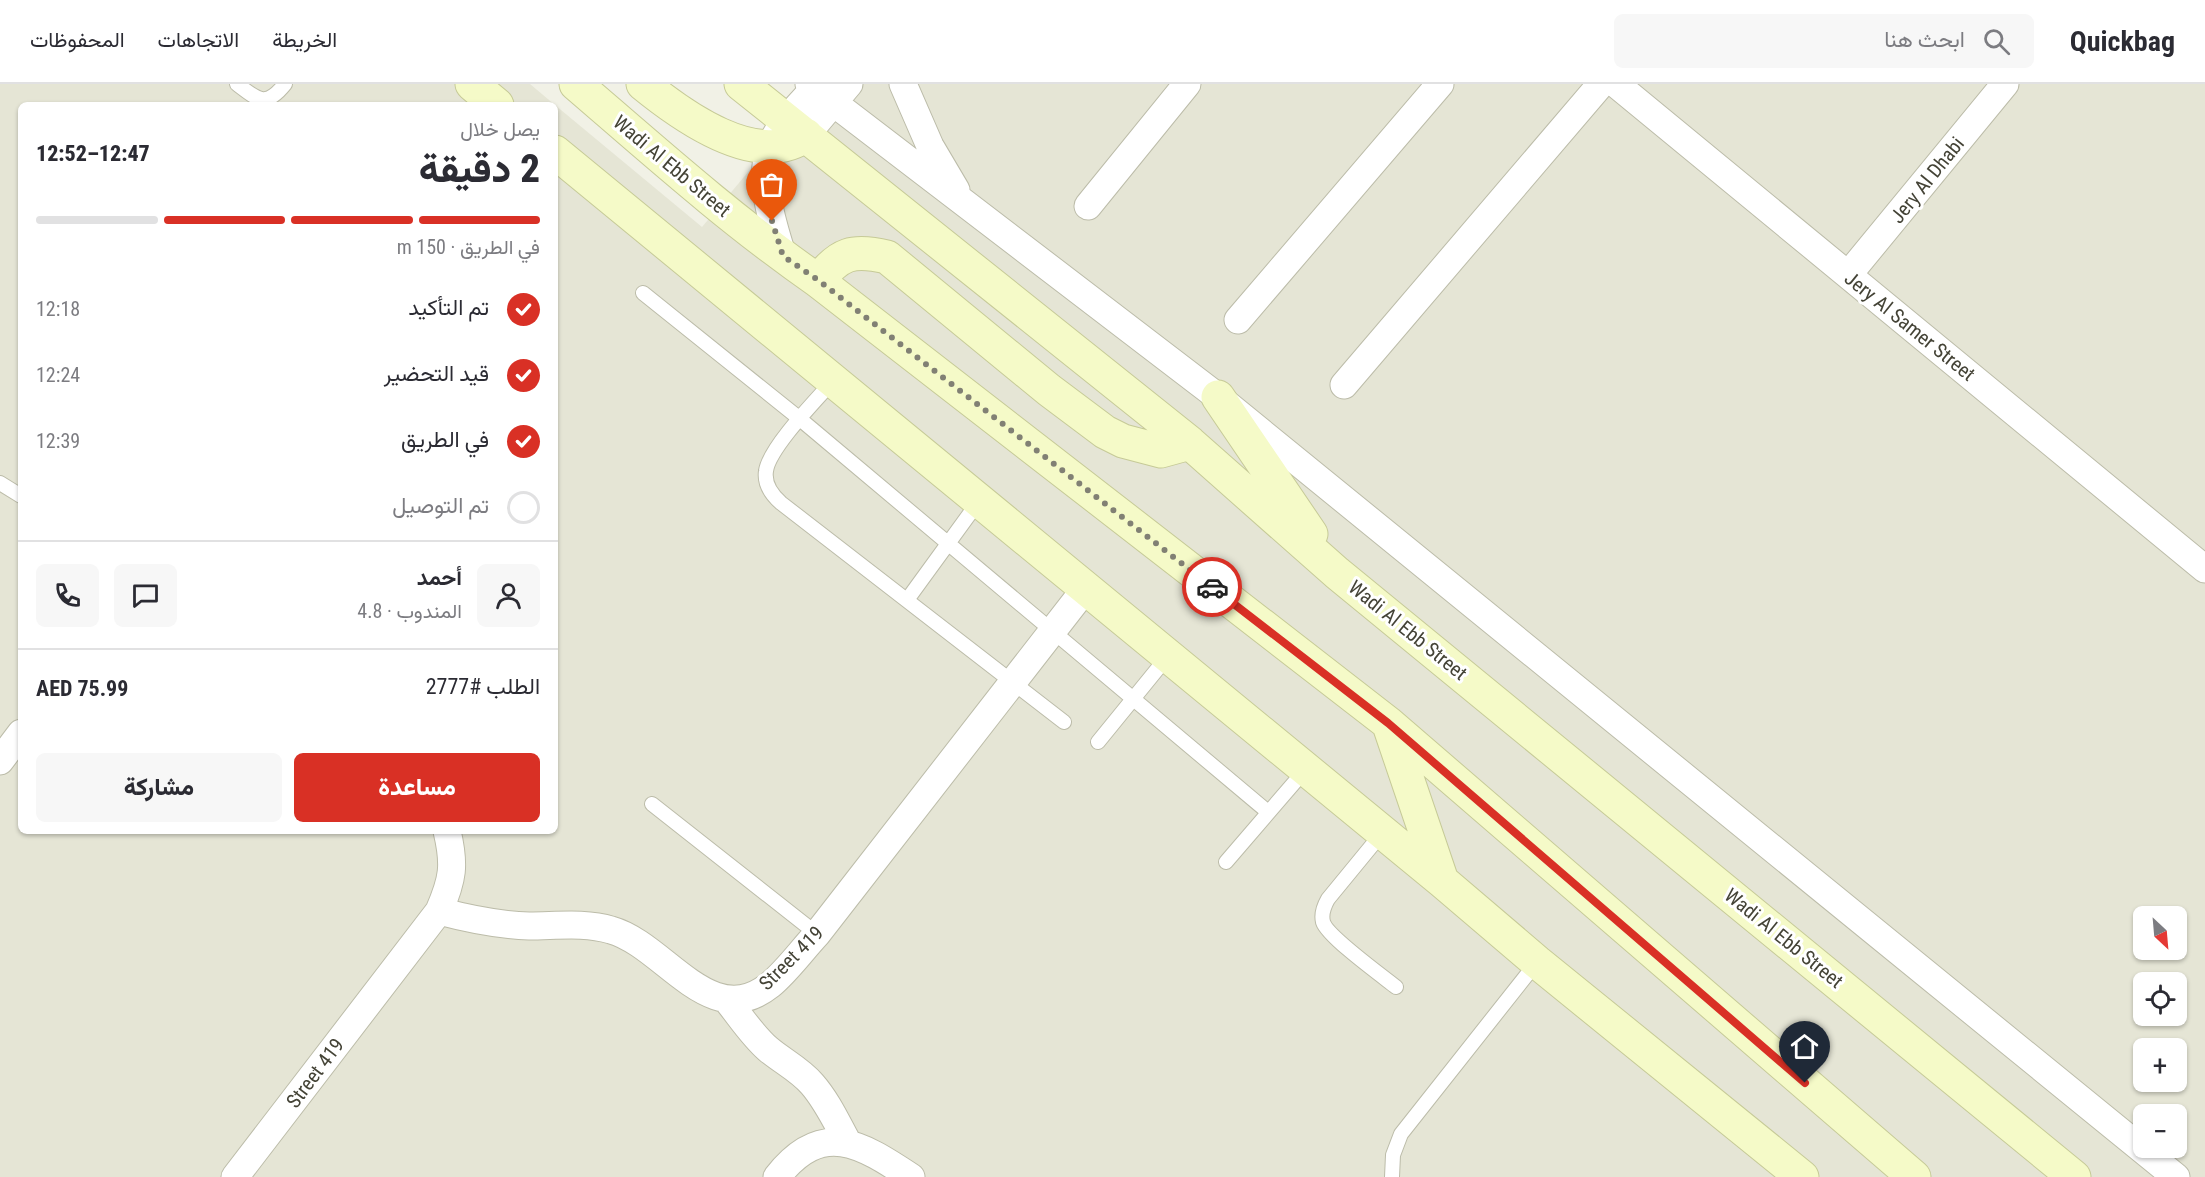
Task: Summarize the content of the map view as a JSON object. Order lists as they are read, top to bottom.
{
  "streets": {
    "street": [
      "Wadi Al Ebb Street",
      "Jery Al Dhabi",
      "Jery Al Samer Street",
      "Street 419"
    ]
  },
  "crossings": [
    ["Jery Al Dhabi", "Jery Al Samer Street"]
  ],
  "north": "bottom right",
  "page": {
    "header": "Quickbag",
    "search": "ابحث هنا",
    "nav": ["الخريطة", "الاتجاهات", "المحفوظات"],
    "heading": ["2 دقيقة", "يصل خلال", "12:47–12:52"],
    "panel": [
      "أحمد",
      "المندوب · 4.8",
      "الطلب #2777",
      "AED 75.99"
    ],
    "bar": "في الطريق · 150 m",
    "list": [
      ["تم التأكيد", "12:18"],
      ["قيد التحضير", "12:24"],
      ["في الطريق", "12:39"],
      "تم التوصيل"
    ],
    "buttons": ["مساعدة", "مشاركة"],
    "map_buttons": ["+", "−"]
  }
}
